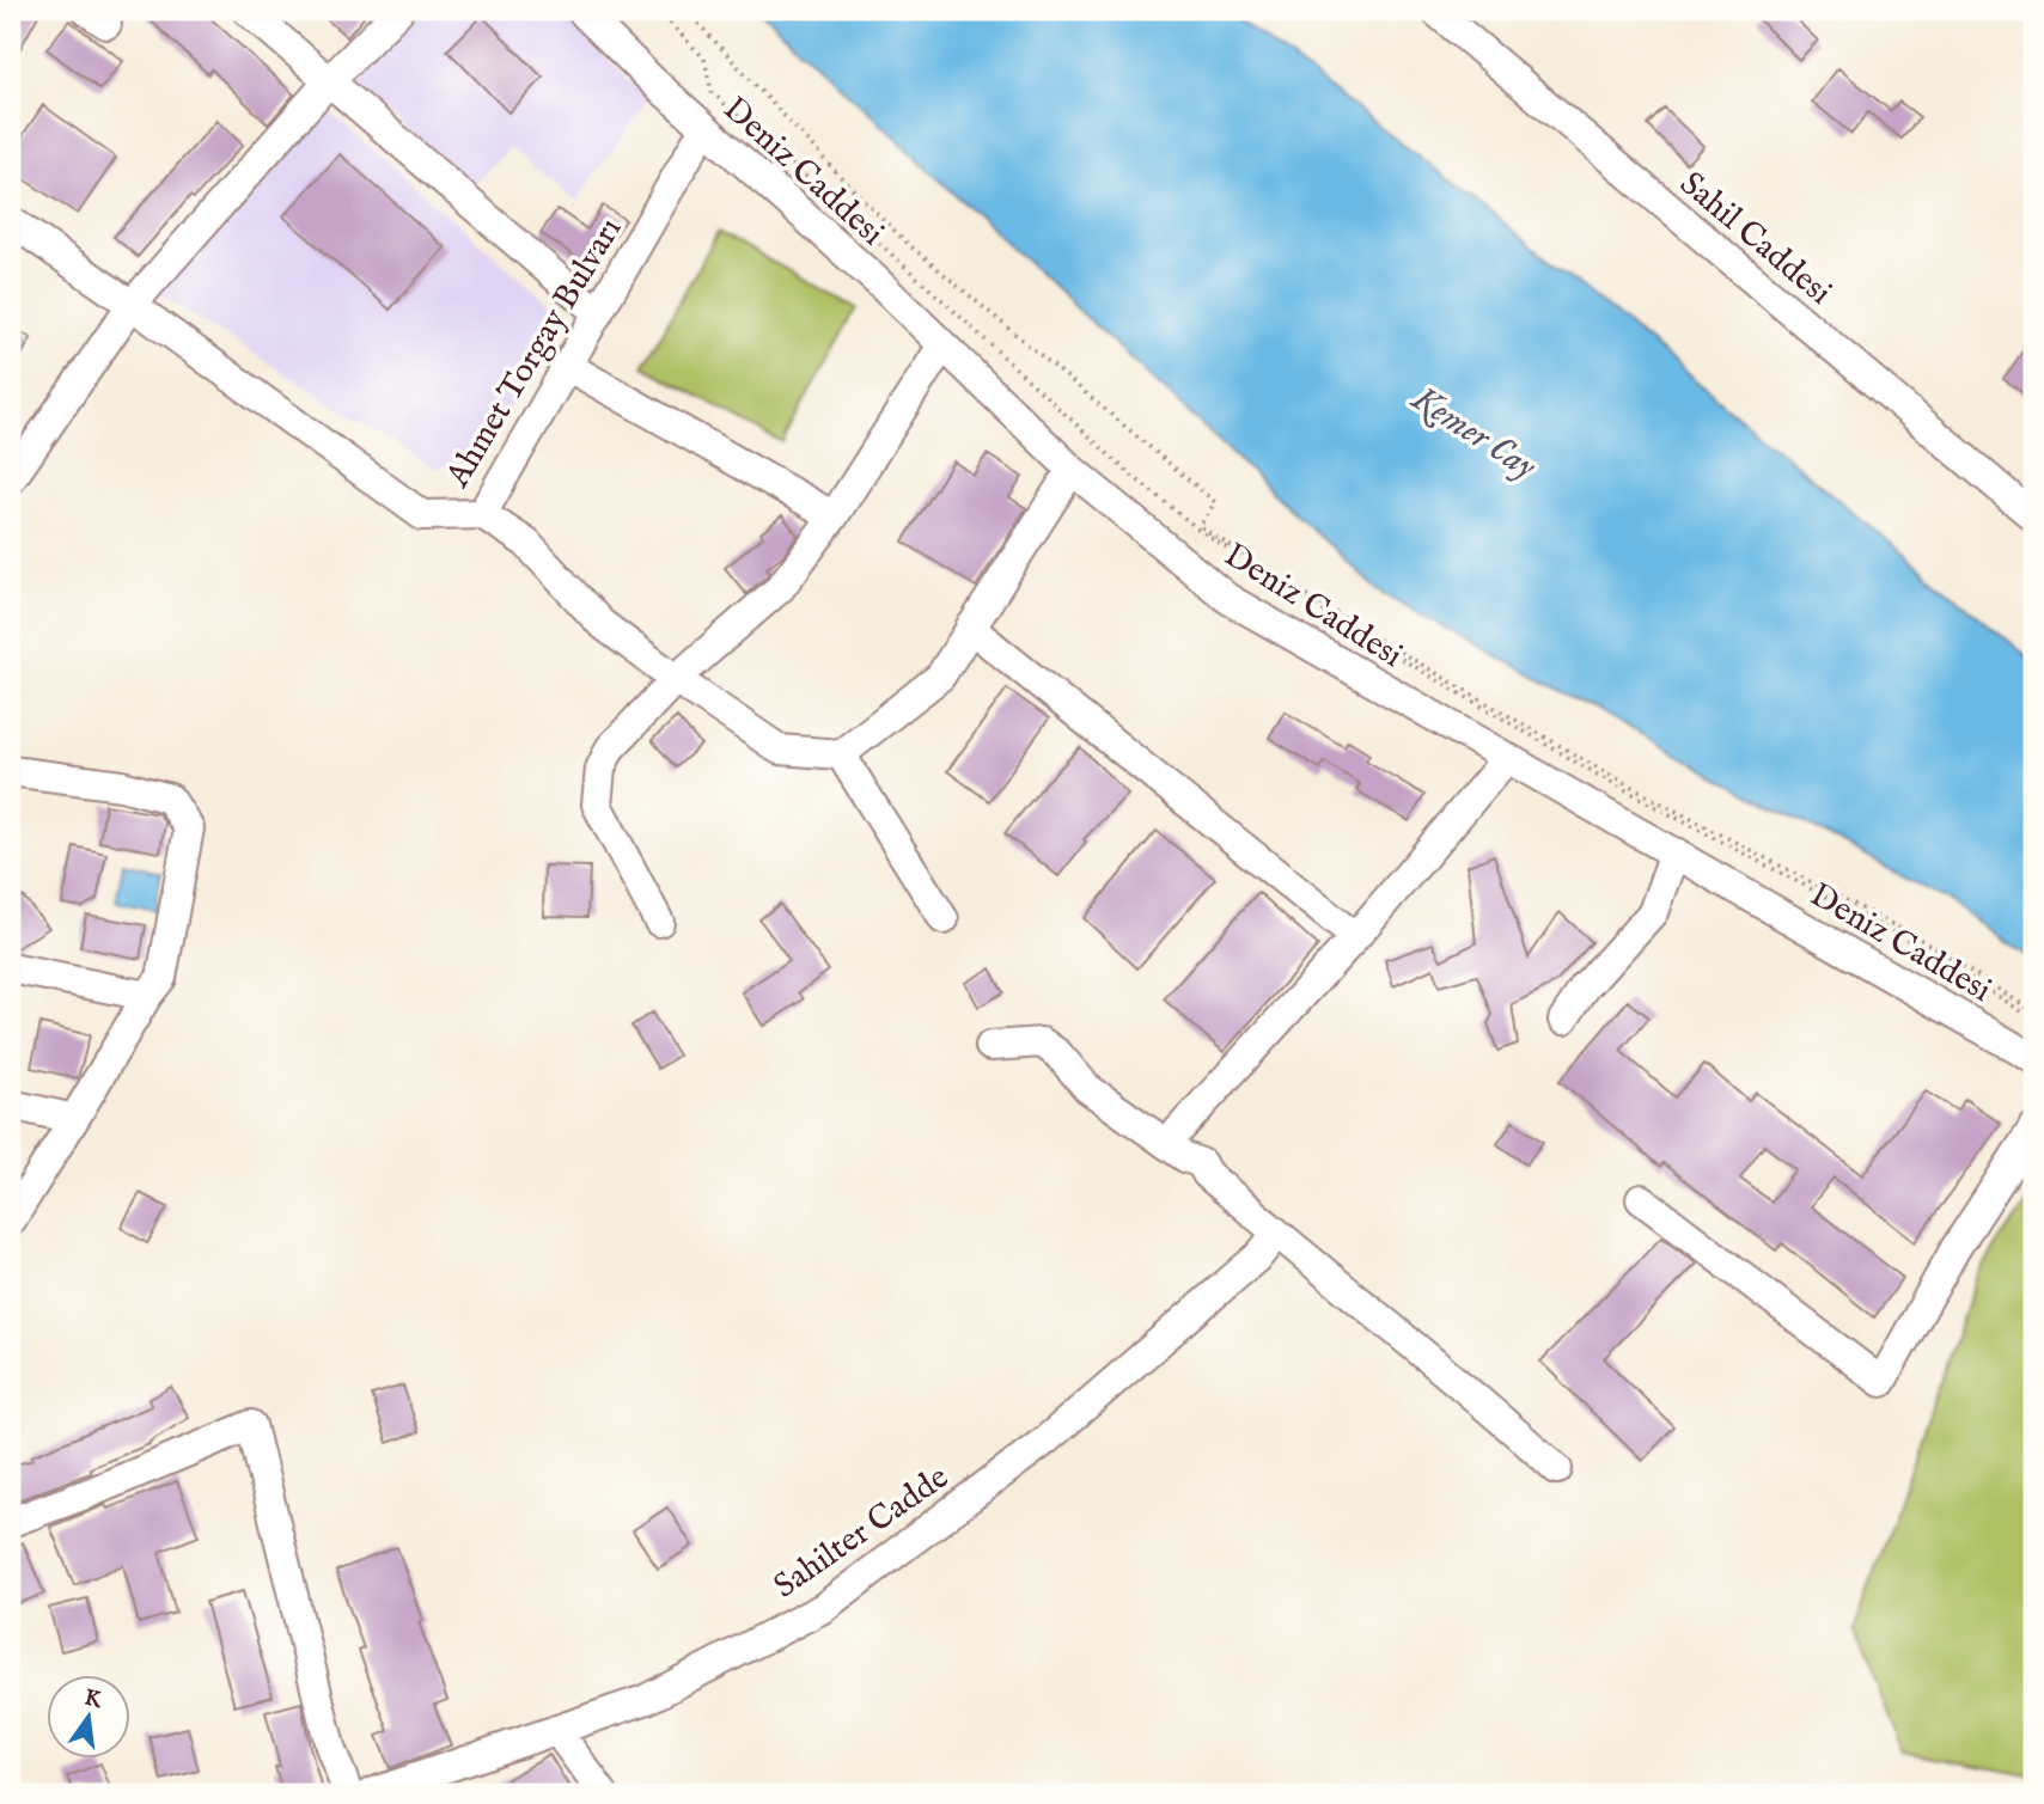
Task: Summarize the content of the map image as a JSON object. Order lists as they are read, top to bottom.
{
  "streets": {
    "street": [
      "Deniz Caddesi",
      "Sahil Caddesi",
      "Ahmet Torgay Bulvarı",
      "Sahilter Cadde"
    ]
  },
  "crossings": [
    ["Deniz Caddesi", "Ahmet Torgay Bulvarı"]
  ],
  "water": ["Kemer Cay"],
  "north": "top"
}
